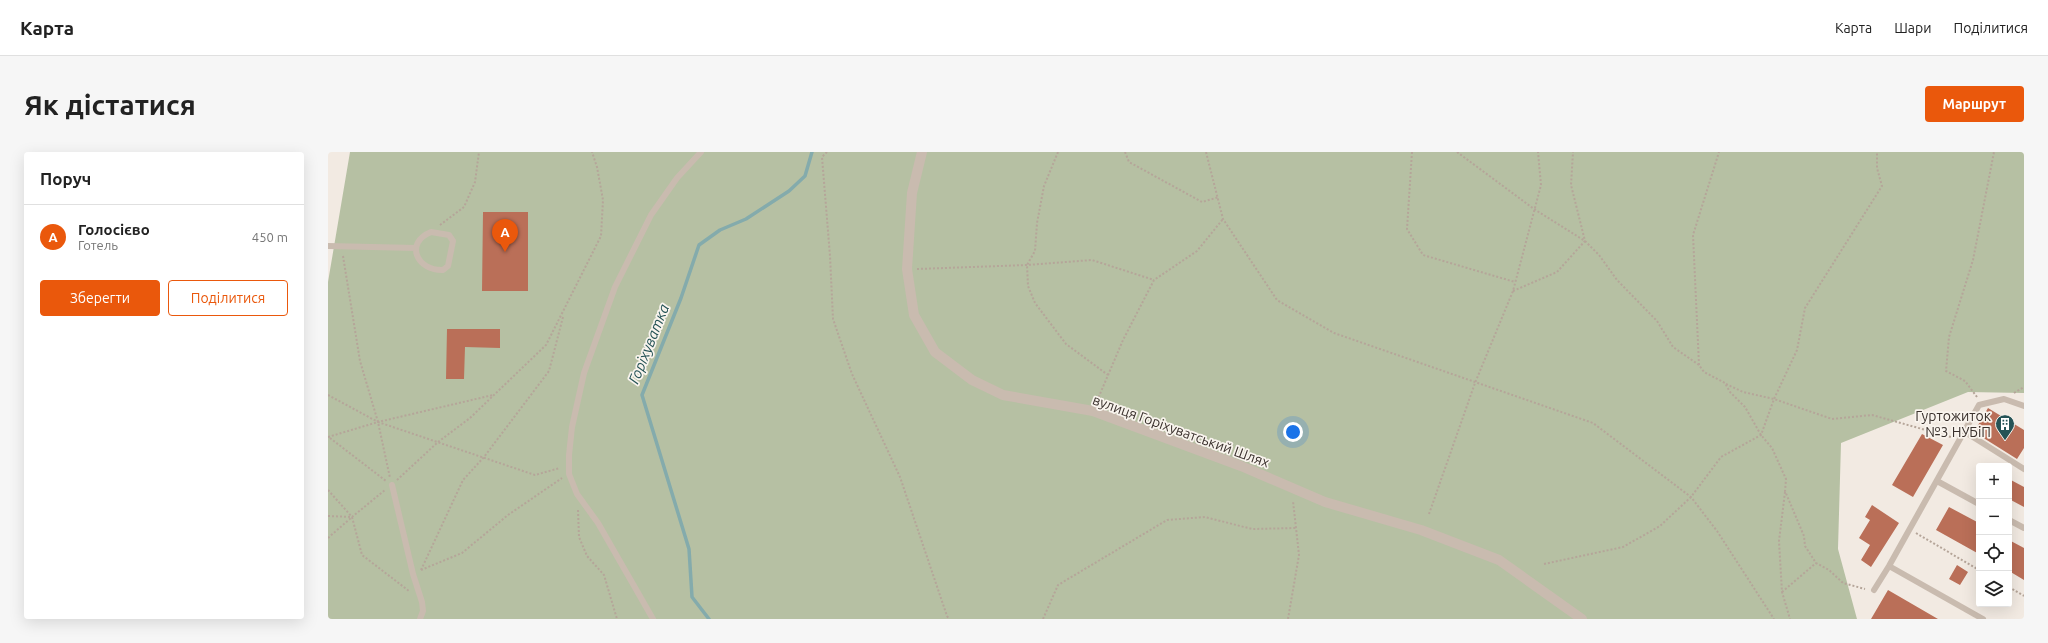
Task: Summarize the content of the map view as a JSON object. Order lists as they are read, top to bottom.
{
  "streets": {
    "street": ["вулиця Горіхуватський Шлях"]
  },
  "water": ["Горіхуватка"],
  "places": {
    "building": ["Гуртожиток №3 НУБіП"]
  },
  "page": {
    "header": "Карта",
    "nav": ["Карта", "Шари", "Поділитися"],
    "buttons": [
      "Маршрут",
      ["Зберегти", "Поділитися"]
    ],
    "title": "Як дістатися",
    "heading": "Поруч",
    "list": [
      {
        "mark": "A",
        "name": "Голосієво",
        "note": "Готель",
        "value": "450 m"
      }
    ],
    "pins": "A",
    "map_buttons": ["+", "−"]
  }
}
